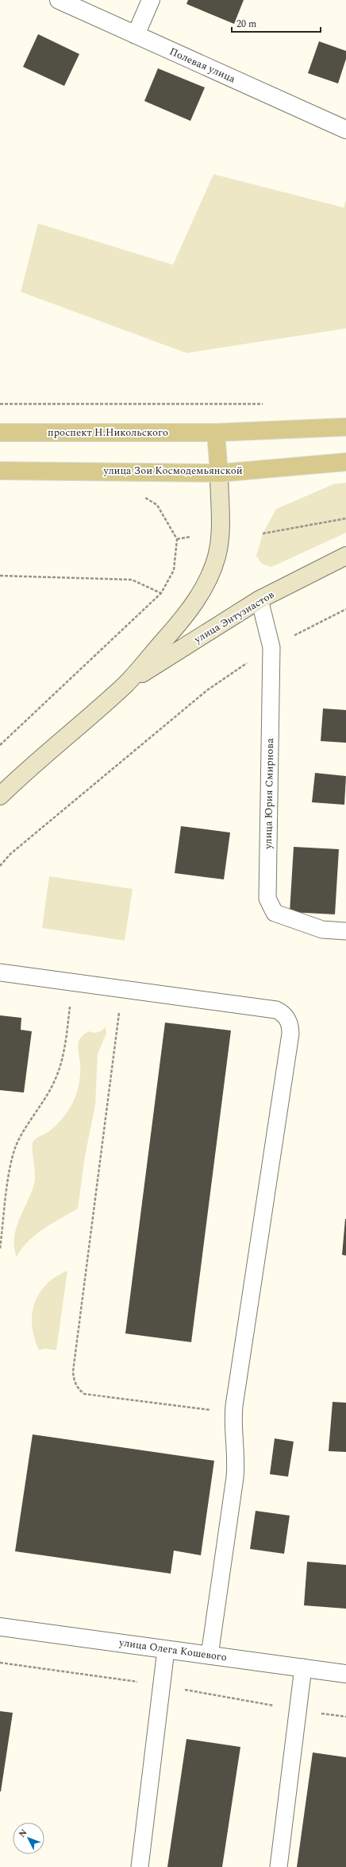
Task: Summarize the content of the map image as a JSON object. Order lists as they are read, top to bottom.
{
  "streets": {
    "main road": ["проспект Н.Никольского", "улица Зои Космодемьянской", "улица Энтузиастов"],
    "street": ["Полевая улица", "улица Олега Кошевого"],
    "lane": ["улица Юрия Смирнова"]
  },
  "crossings": [
    ["улица Зои Космодемьянской", "улица Энтузиастов"],
    ["улица Энтузиастов", "улица Юрия Смирнова"]
  ],
  "scale_bar": "20 m",
  "north": "top left"
}
